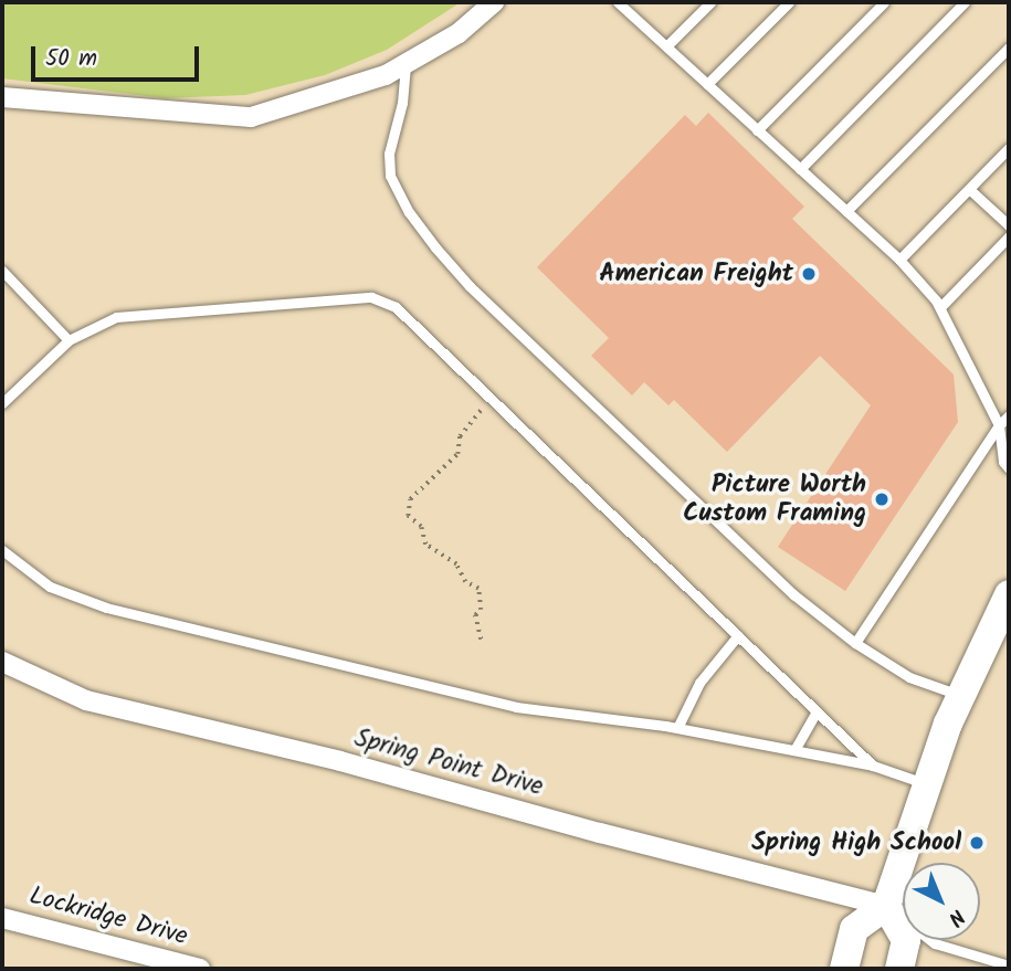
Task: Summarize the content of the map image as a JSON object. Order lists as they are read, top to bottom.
{
  "streets": {
    "street": ["Spring Point Drive", "Lockridge Drive"]
  },
  "places": ["American Freight", "Picture Worth Custom Framing", "Spring High School"],
  "scale_bar": "50 m",
  "north": "bottom right"
}
